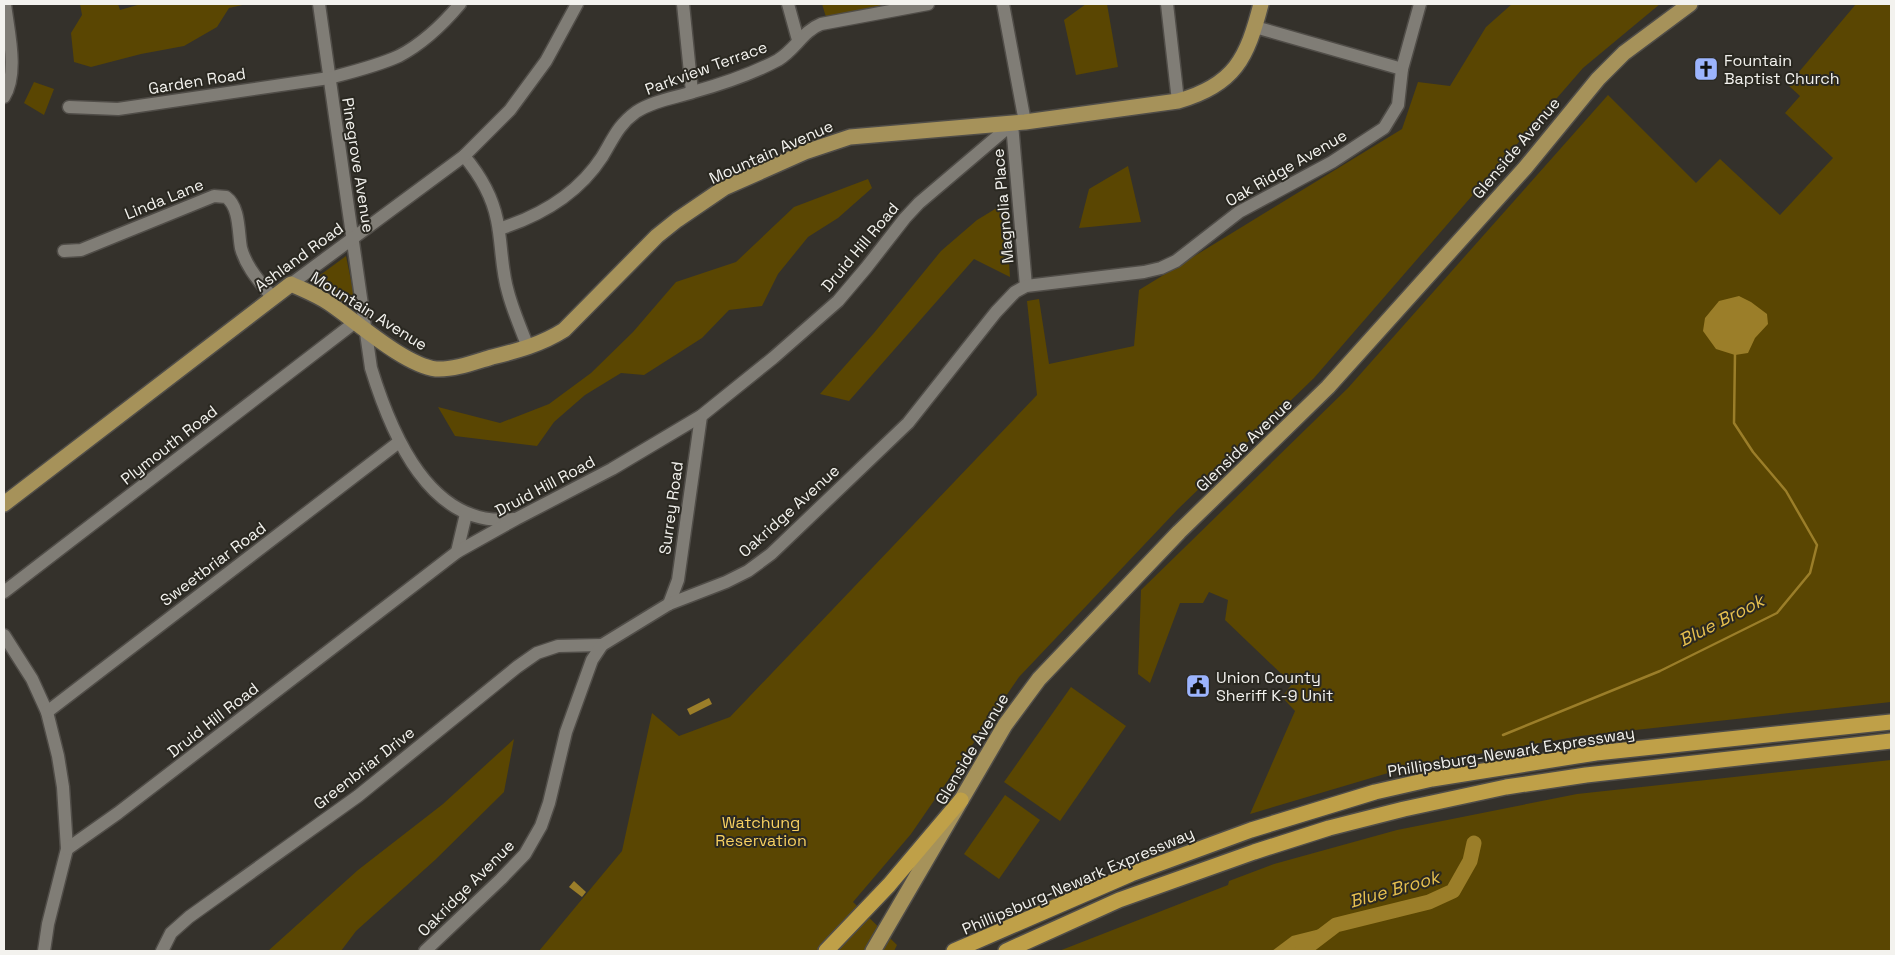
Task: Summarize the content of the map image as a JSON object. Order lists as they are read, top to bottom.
{
  "streets": {
    "highway": ["Phillipsburg-Newark Expressway"],
    "main road": ["Glenside Avenue", "Mountain Avenue", "Ashland Road"],
    "street": [
      "Parkview Terrace",
      "Garden Road",
      "Pinegrove Avenue",
      "Oak Ridge Avenue",
      "Linda Lane",
      "Magnolia Place",
      "Druid Hill Road",
      "Plymouth Road",
      "Surrey Road",
      "Oakridge Avenue",
      "Sweetbriar Road",
      "Greenbriar Drive"
    ]
  },
  "crossings": [
    ["Garden Road", "Pinegrove Avenue"],
    ["Mountain Avenue", "Pinegrove Avenue"],
    ["Mountain Avenue", "Magnolia Place"],
    ["Mountain Avenue", "Druid Hill Road"],
    ["Mountain Avenue", "Ashland Road"],
    ["Mountain Avenue", "Plymouth Road"],
    ["Pinegrove Avenue", "Ashland Road"],
    ["Pinegrove Avenue", "Sweetbriar Road"],
    ["Oak Ridge Avenue", "Magnolia Place"],
    ["Oak Ridge Avenue", "Oakridge Avenue"],
    ["Linda Lane", "Ashland Road"],
    ["Magnolia Place", "Druid Hill Road"],
    ["Magnolia Place", "Oakridge Avenue"],
    ["Druid Hill Road", "Surrey Road"],
    ["Surrey Road", "Oakridge Avenue"],
    ["Oakridge Avenue", "Greenbriar Drive"]
  ],
  "water": ["Blue Brook"],
  "parks": ["Watchung Reservation"],
  "places": {
    "church": ["Fountain Baptist Church"],
    "public building": ["Union County Sheriff K-9 Unit"]
  }
}
